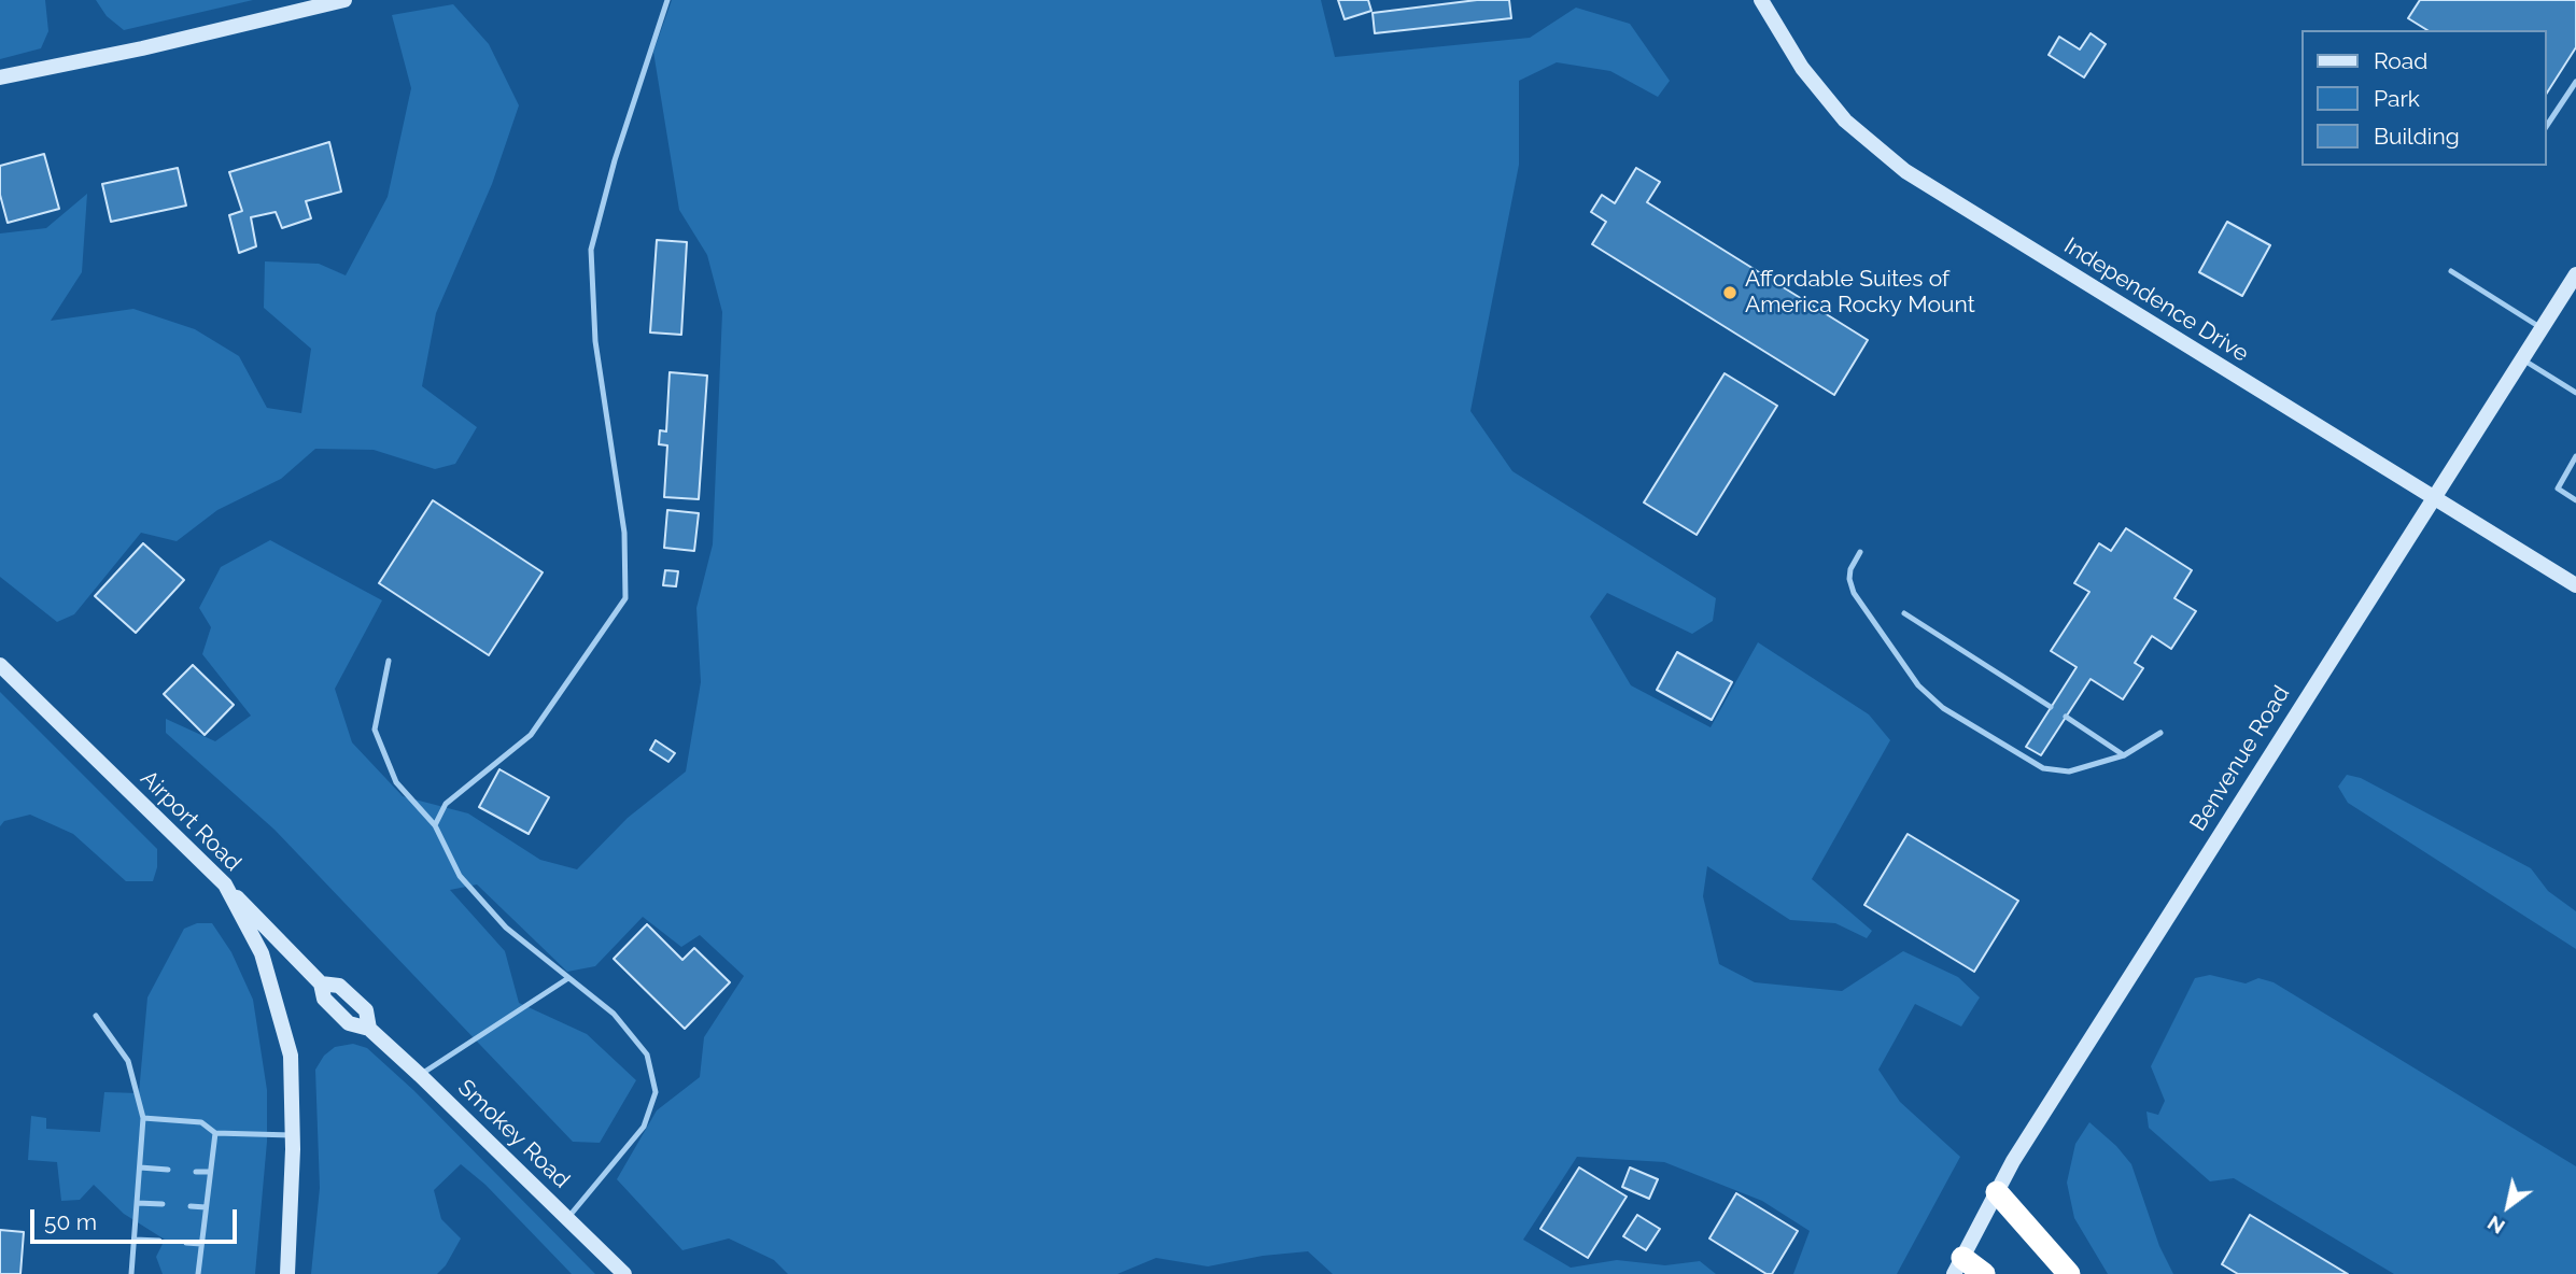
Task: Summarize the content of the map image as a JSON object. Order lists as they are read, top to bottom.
{
  "streets": {
    "main road": [
      "Independence Drive",
      "Benvenue Road",
      "Airport Road",
      "Smokey Road"
    ]
  },
  "crossings": [
    ["Independence Drive", "Benvenue Road"],
    ["Airport Road", "Smokey Road"]
  ],
  "places": ["Affordable Suites of America Rocky Mount"],
  "legend": ["Road", "Park", "Building"],
  "scale_bar": "50 m",
  "north": "bottom left"
}
